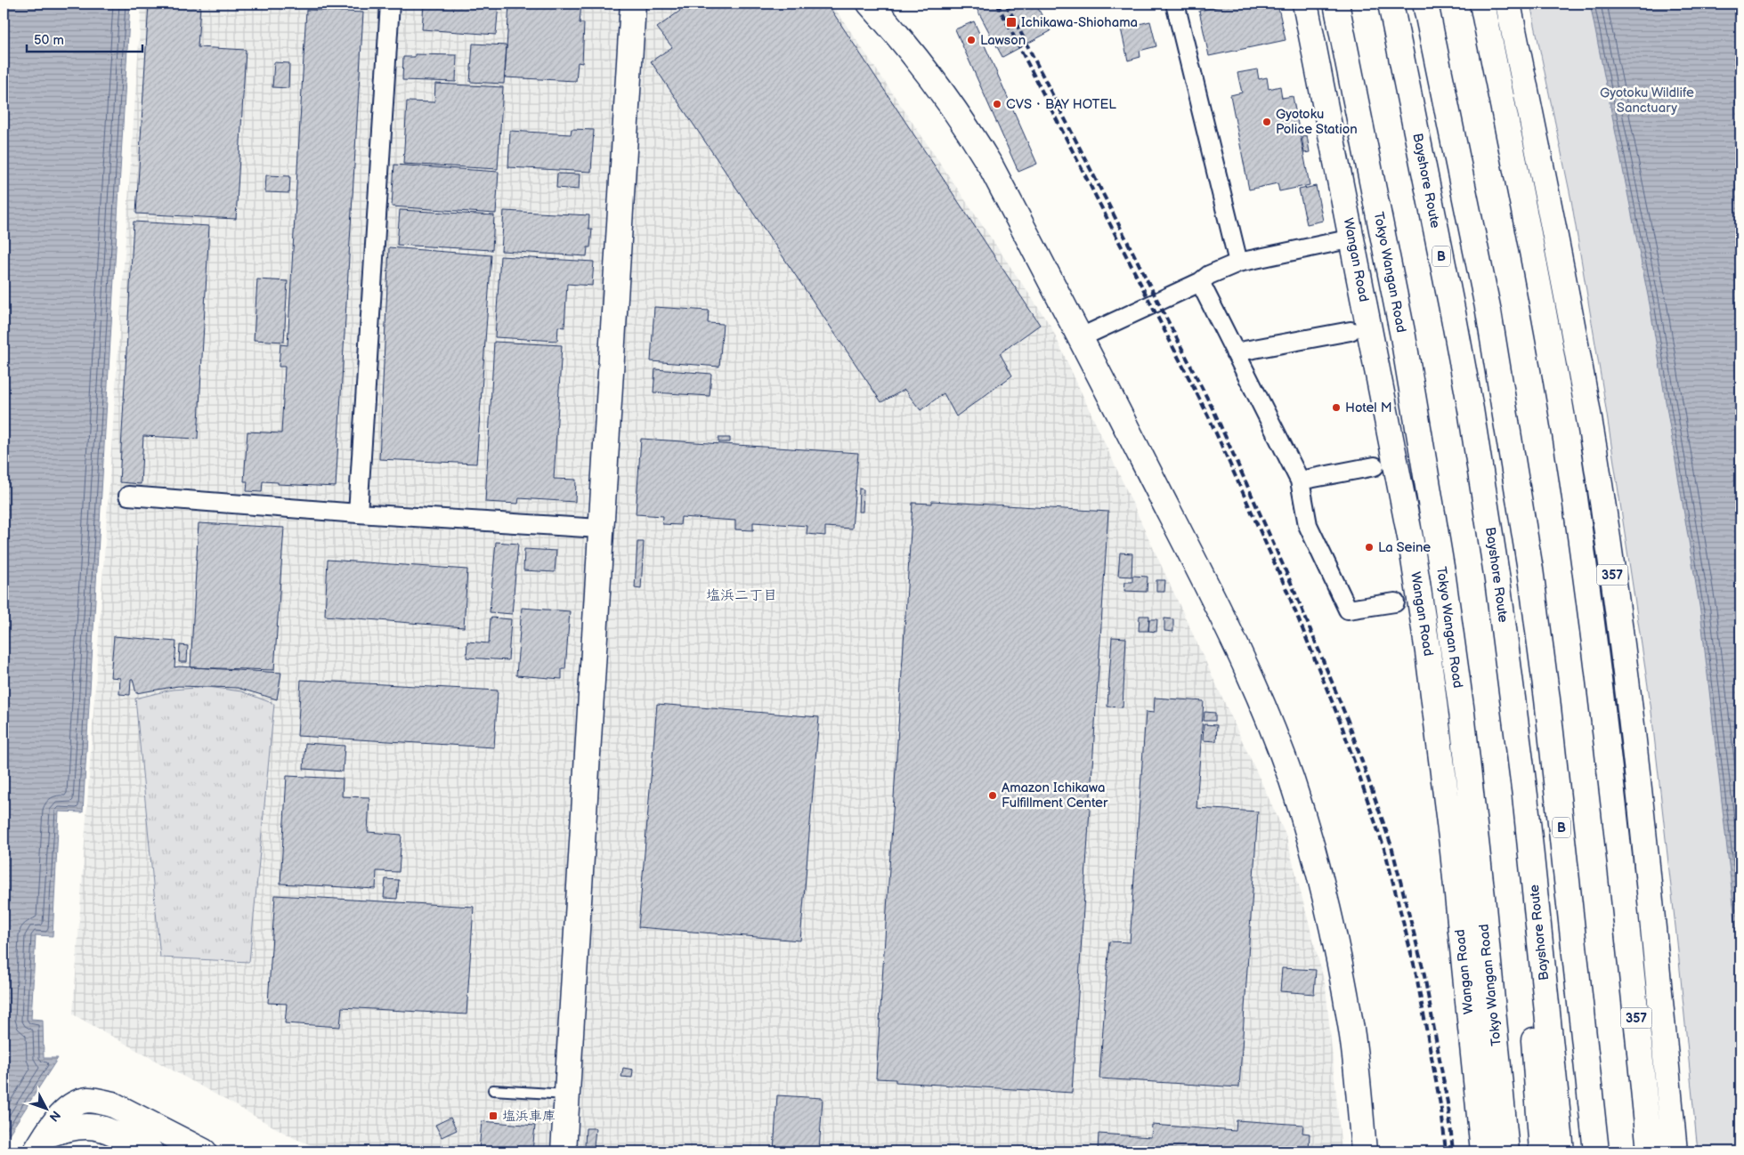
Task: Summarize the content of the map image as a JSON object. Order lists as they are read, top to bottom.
{
  "streets": {
    "main road": [
      "Bayshore Route",
      "B",
      "Wangan Road",
      "Tokyo Wangan Road",
      "357"
    ]
  },
  "districts": ["塩浜二丁目"],
  "parks": ["Gyotoku Wildlife Sanctuary"],
  "places": {
    "transit": ["Ichikawa-Shiohama", "塩浜車庫"],
    "other": [
      "Lawson",
      "CVS・BAY HOTEL",
      "Gyotoku Police Station",
      "Hotel M",
      "La Seine",
      "Amazon Ichikawa Fulfillment Center"
    ]
  },
  "scale_bar": "50 m",
  "north": "bottom right"
}
